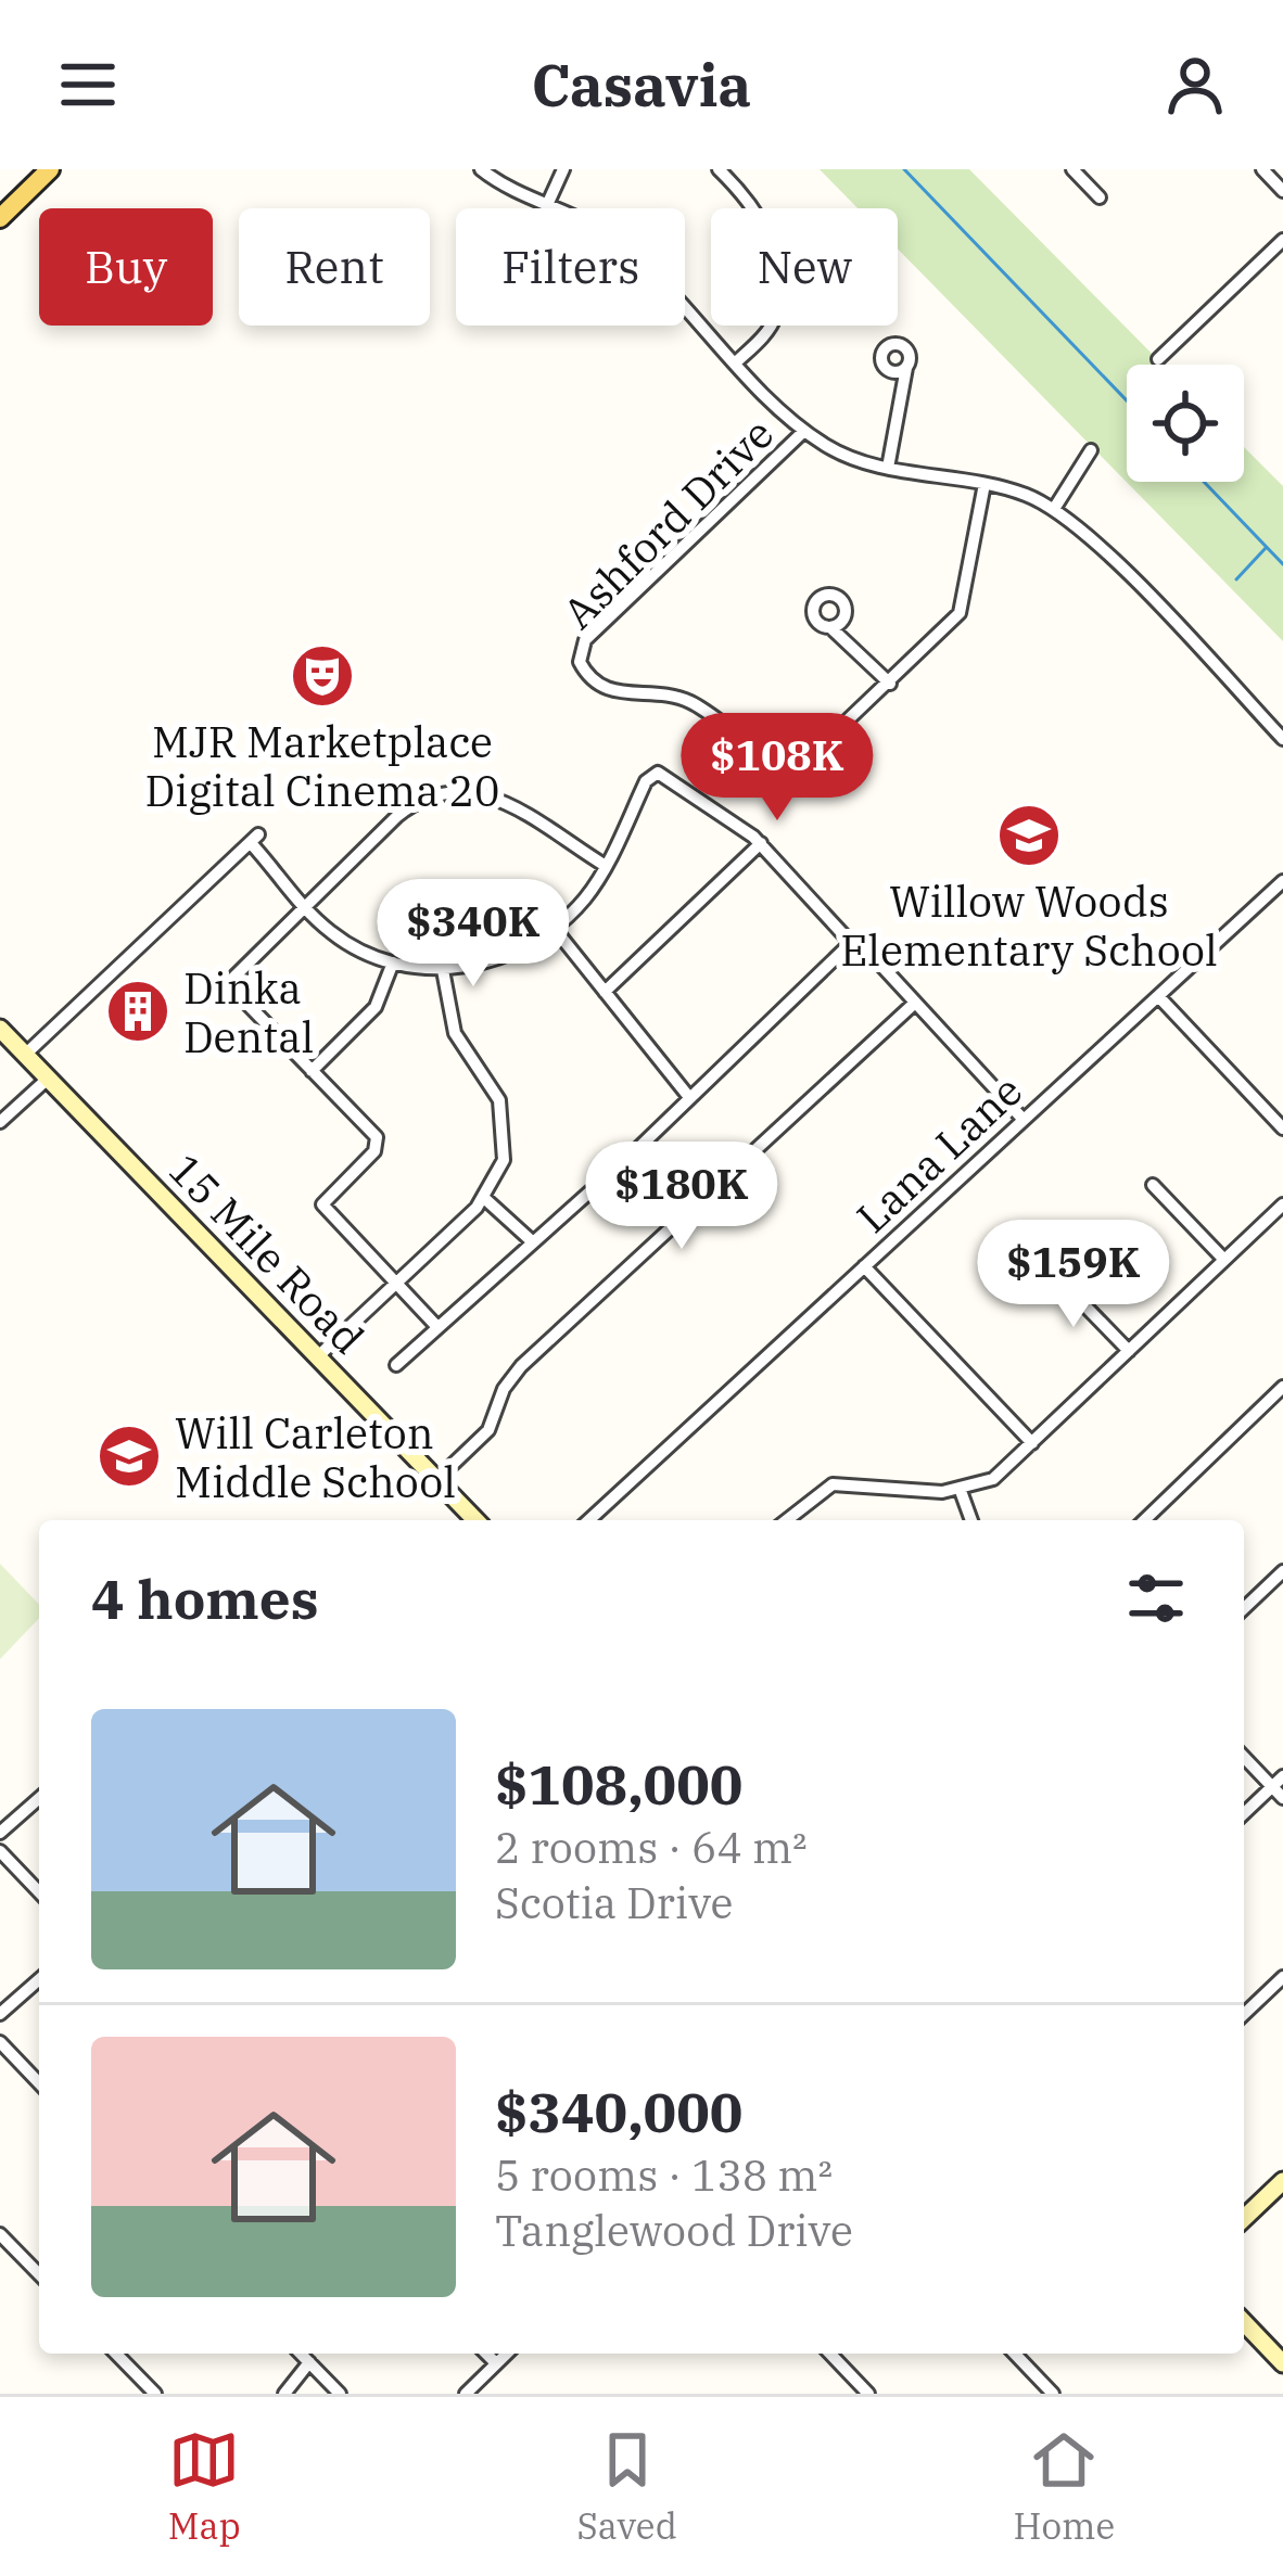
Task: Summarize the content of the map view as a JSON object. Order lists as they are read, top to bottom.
{
  "streets": {
    "main road": ["15 Mile Road"],
    "street": ["Ashford Drive", "Lana Lane"]
  },
  "places": {
    "theatre": ["MJR Marketplace Digital Cinema 20"],
    "school or university": ["Willow Woods Elementary School", "Will Carleton Middle School"],
    "building": ["Dinka Dental"]
  },
  "page": {
    "header": "Casavia",
    "chip": [
      "Buy",
      "Rent",
      "Filters",
      "New"
    ],
    "price": [
      "$108K",
      "$340K",
      "$180K",
      "$159K"
    ],
    "heading": "4 homes",
    "list": [
      {
        "name": "$108,000",
        "note": "2 rooms · 64 m² · Scotia Drive"
      },
      {
        "name": "$340,000",
        "note": "5 rooms · 138 m² · Tanglewood Drive"
      }
    ],
    "tabs": ["Map", "Saved", "Home"]
  }
}
